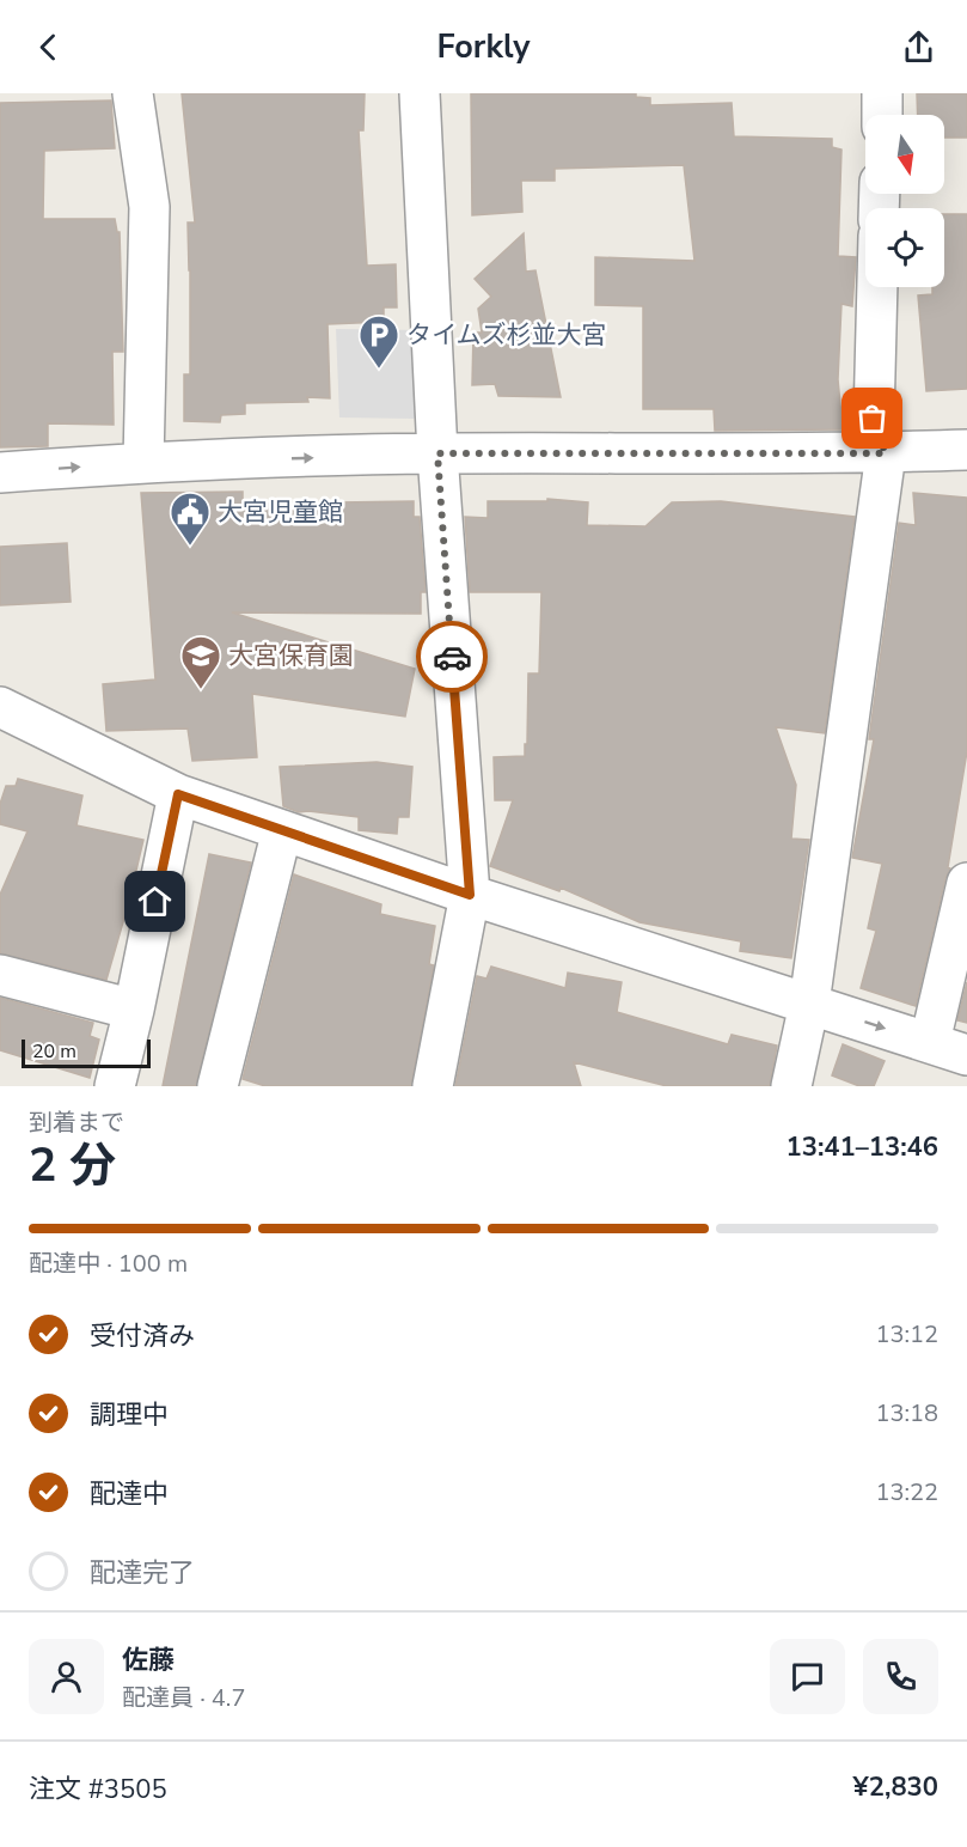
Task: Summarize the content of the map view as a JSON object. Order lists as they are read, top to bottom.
{
  "places": {
    "parking": ["タイムズ杉並大宮"],
    "public building": ["大宮児童館"],
    "school or university": ["大宮保育園"]
  },
  "scale_bar": "20 m",
  "north": "bottom",
  "page": {
    "header": "Forkly",
    "scale": "20 m",
    "heading": ["2 分", "到着まで", "13:41–13:46"],
    "panel": [
      "佐藤",
      "配達員 · 4.7",
      "注文 #3505",
      "¥2,830"
    ],
    "bar": "配達中 · 100 m",
    "list": [
      ["受付済み", "13:12"],
      ["調理中", "13:18"],
      ["配達中", "13:22"],
      "配達完了"
    ]
  }
}
